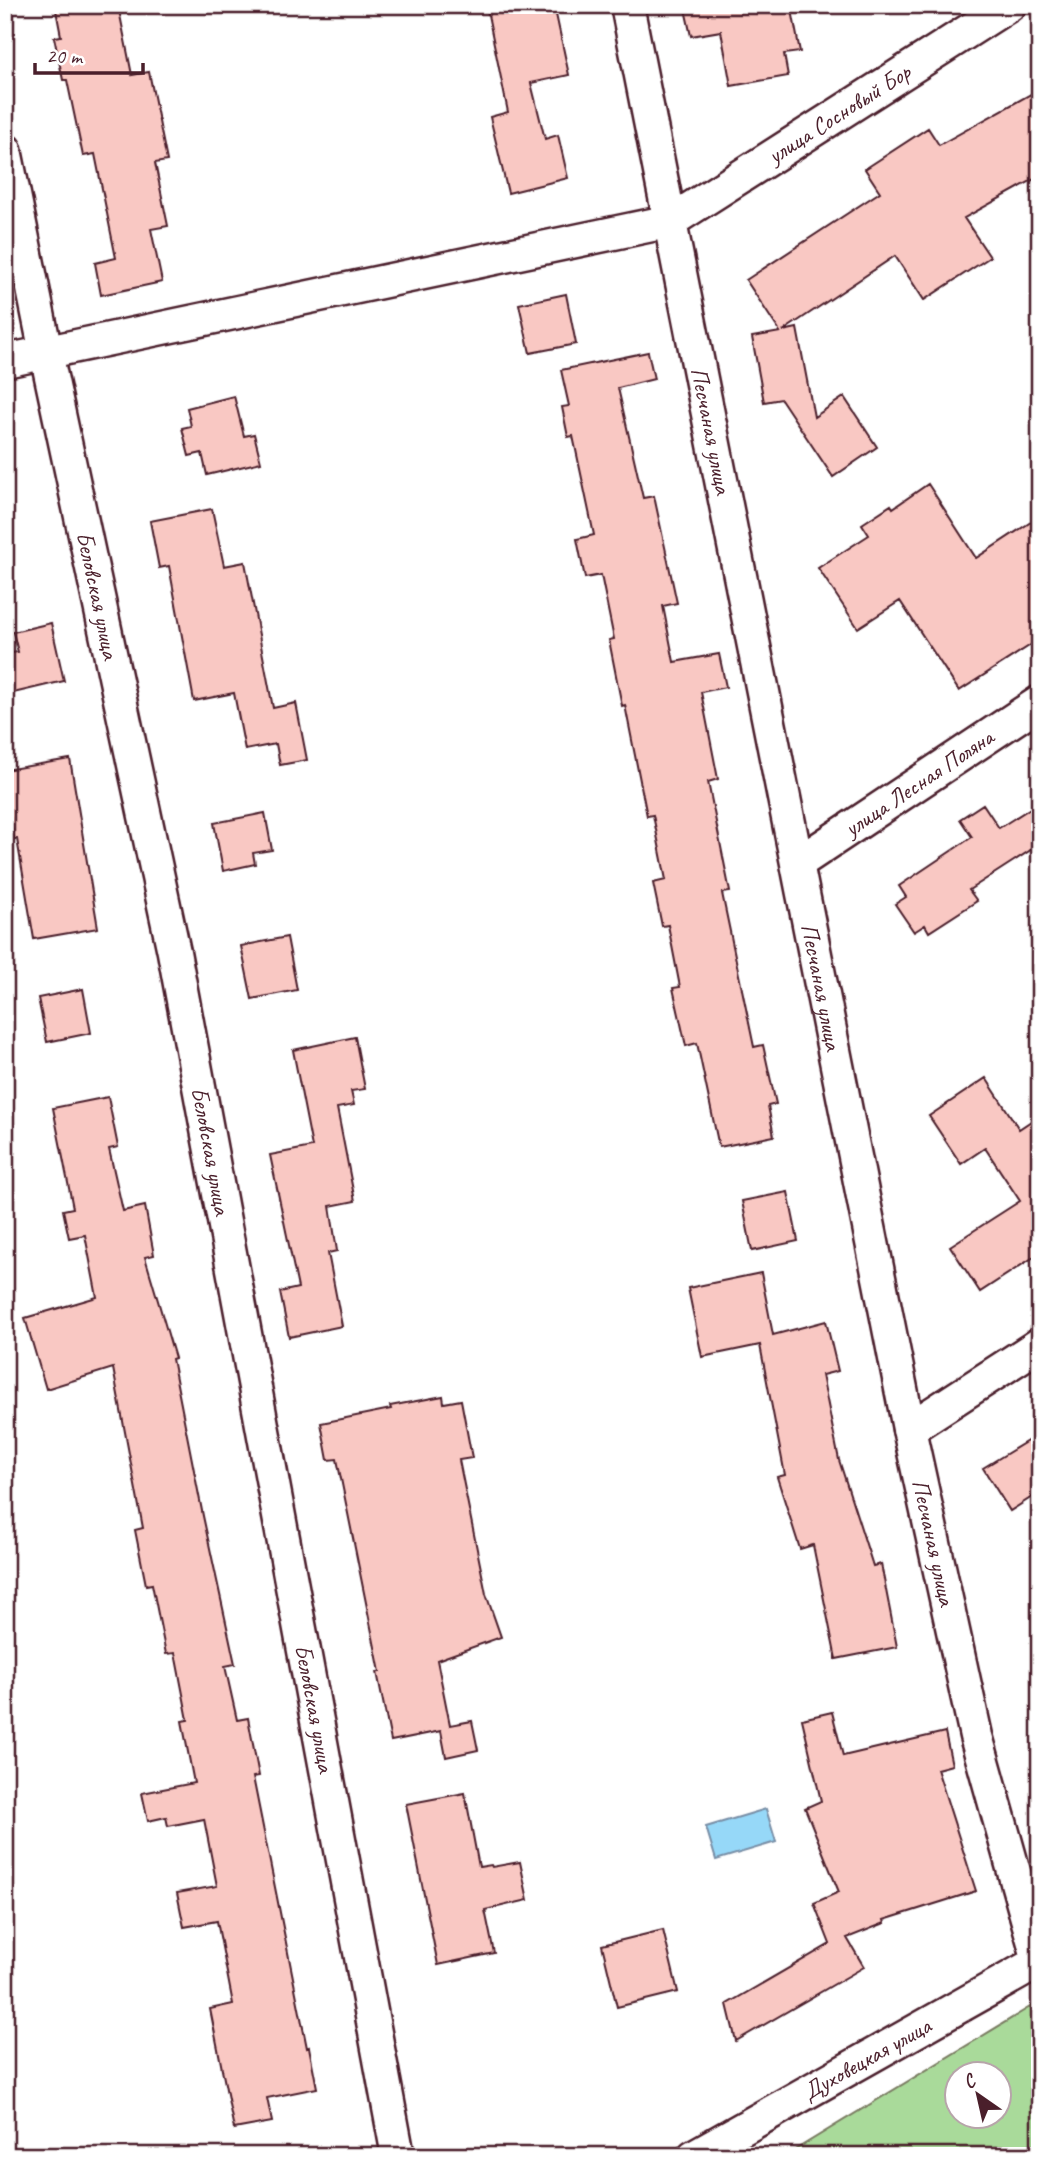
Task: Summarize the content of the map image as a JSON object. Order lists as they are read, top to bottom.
{
  "streets": {
    "street": [
      "улица Сосновый Бор",
      "Песчаная улица",
      "Беловская улица",
      "улица Лесная Поляна",
      "Духовецкая улица"
    ]
  },
  "crossings": [
    ["улица Сосновый Бор", "Песчаная улица"],
    ["Песчаная улица", "улица Лесная Поляна"],
    ["Песчаная улица", "Духовецкая улица"]
  ],
  "scale_bar": "20 m",
  "north": "top left"
}
